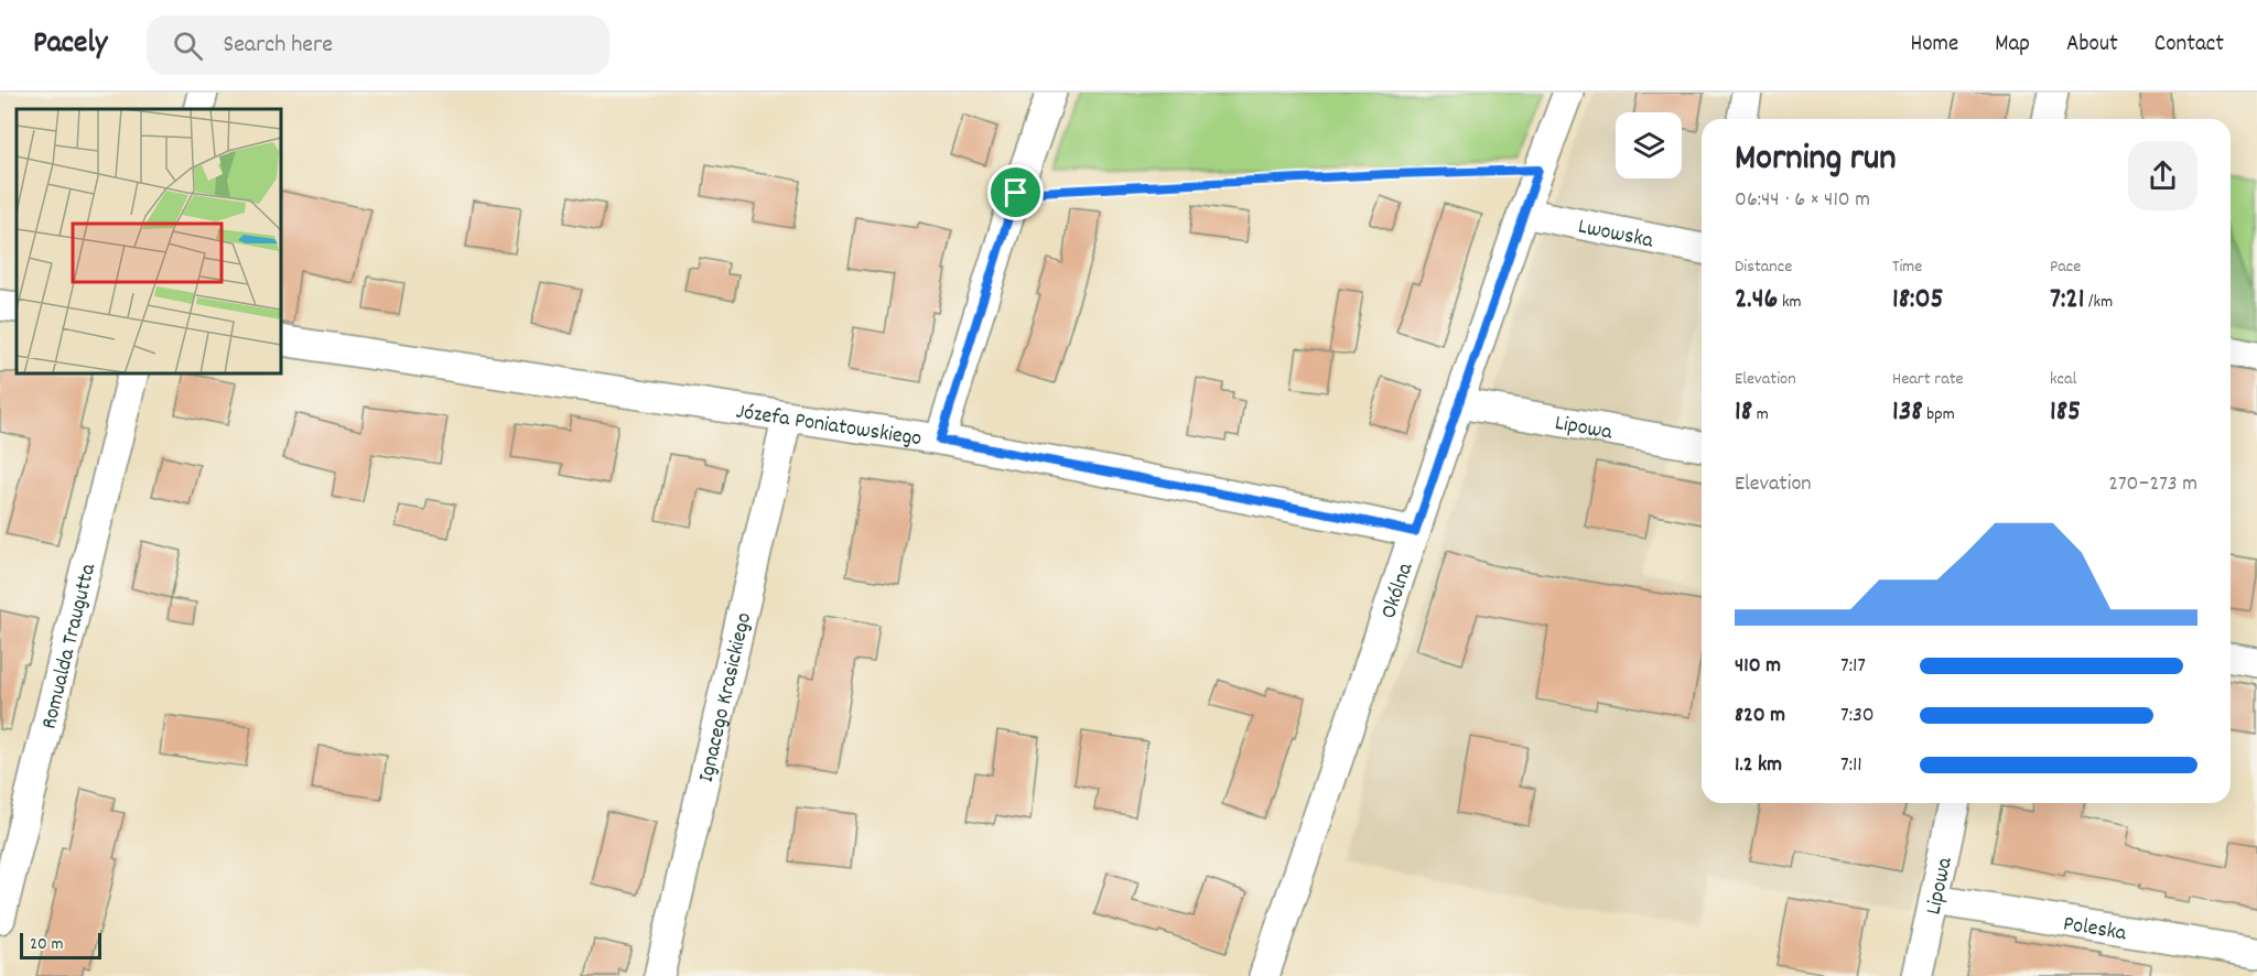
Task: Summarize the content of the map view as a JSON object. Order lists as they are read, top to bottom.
{
  "streets": {
    "street": [
      "Lwowska",
      "Józefa Poniatowskiego",
      "Lipowa",
      "Okólna",
      "Romualda Traugutta",
      "Ignacego Krasickiego",
      "Poleska"
    ]
  },
  "crossings": [
    ["Lwowska", "Okólna"],
    ["Józefa Poniatowskiego", "Okólna"],
    ["Józefa Poniatowskiego", "Ignacego Krasickiego"],
    ["Lipowa", "Okólna"],
    ["Lipowa", "Poleska"]
  ],
  "scale_bar": "20 m",
  "page": {
    "header": "Pacely",
    "search": "Search here",
    "nav": [
      "Home",
      "Map",
      "About",
      "Contact"
    ],
    "heading": ["Morning run", "06:44 · 6 × 410 m"],
    "stats": [
      ["Distance", "2.46 km"],
      ["Time", "18:05"],
      ["Pace", "7:21 /km"],
      ["Elevation", "18 m"],
      ["Heart rate", "138 bpm"],
      ["kcal", "185"]
    ],
    "chart": ["Elevation", "270–273 m"],
    "list": [
      {
        "name": "410 m",
        "note": "7:17"
      },
      {
        "name": "820 m",
        "note": "7:30"
      },
      {
        "name": "1.2 km",
        "note": "7:11"
      }
    ],
    "scale": "20 m"
  }
}
